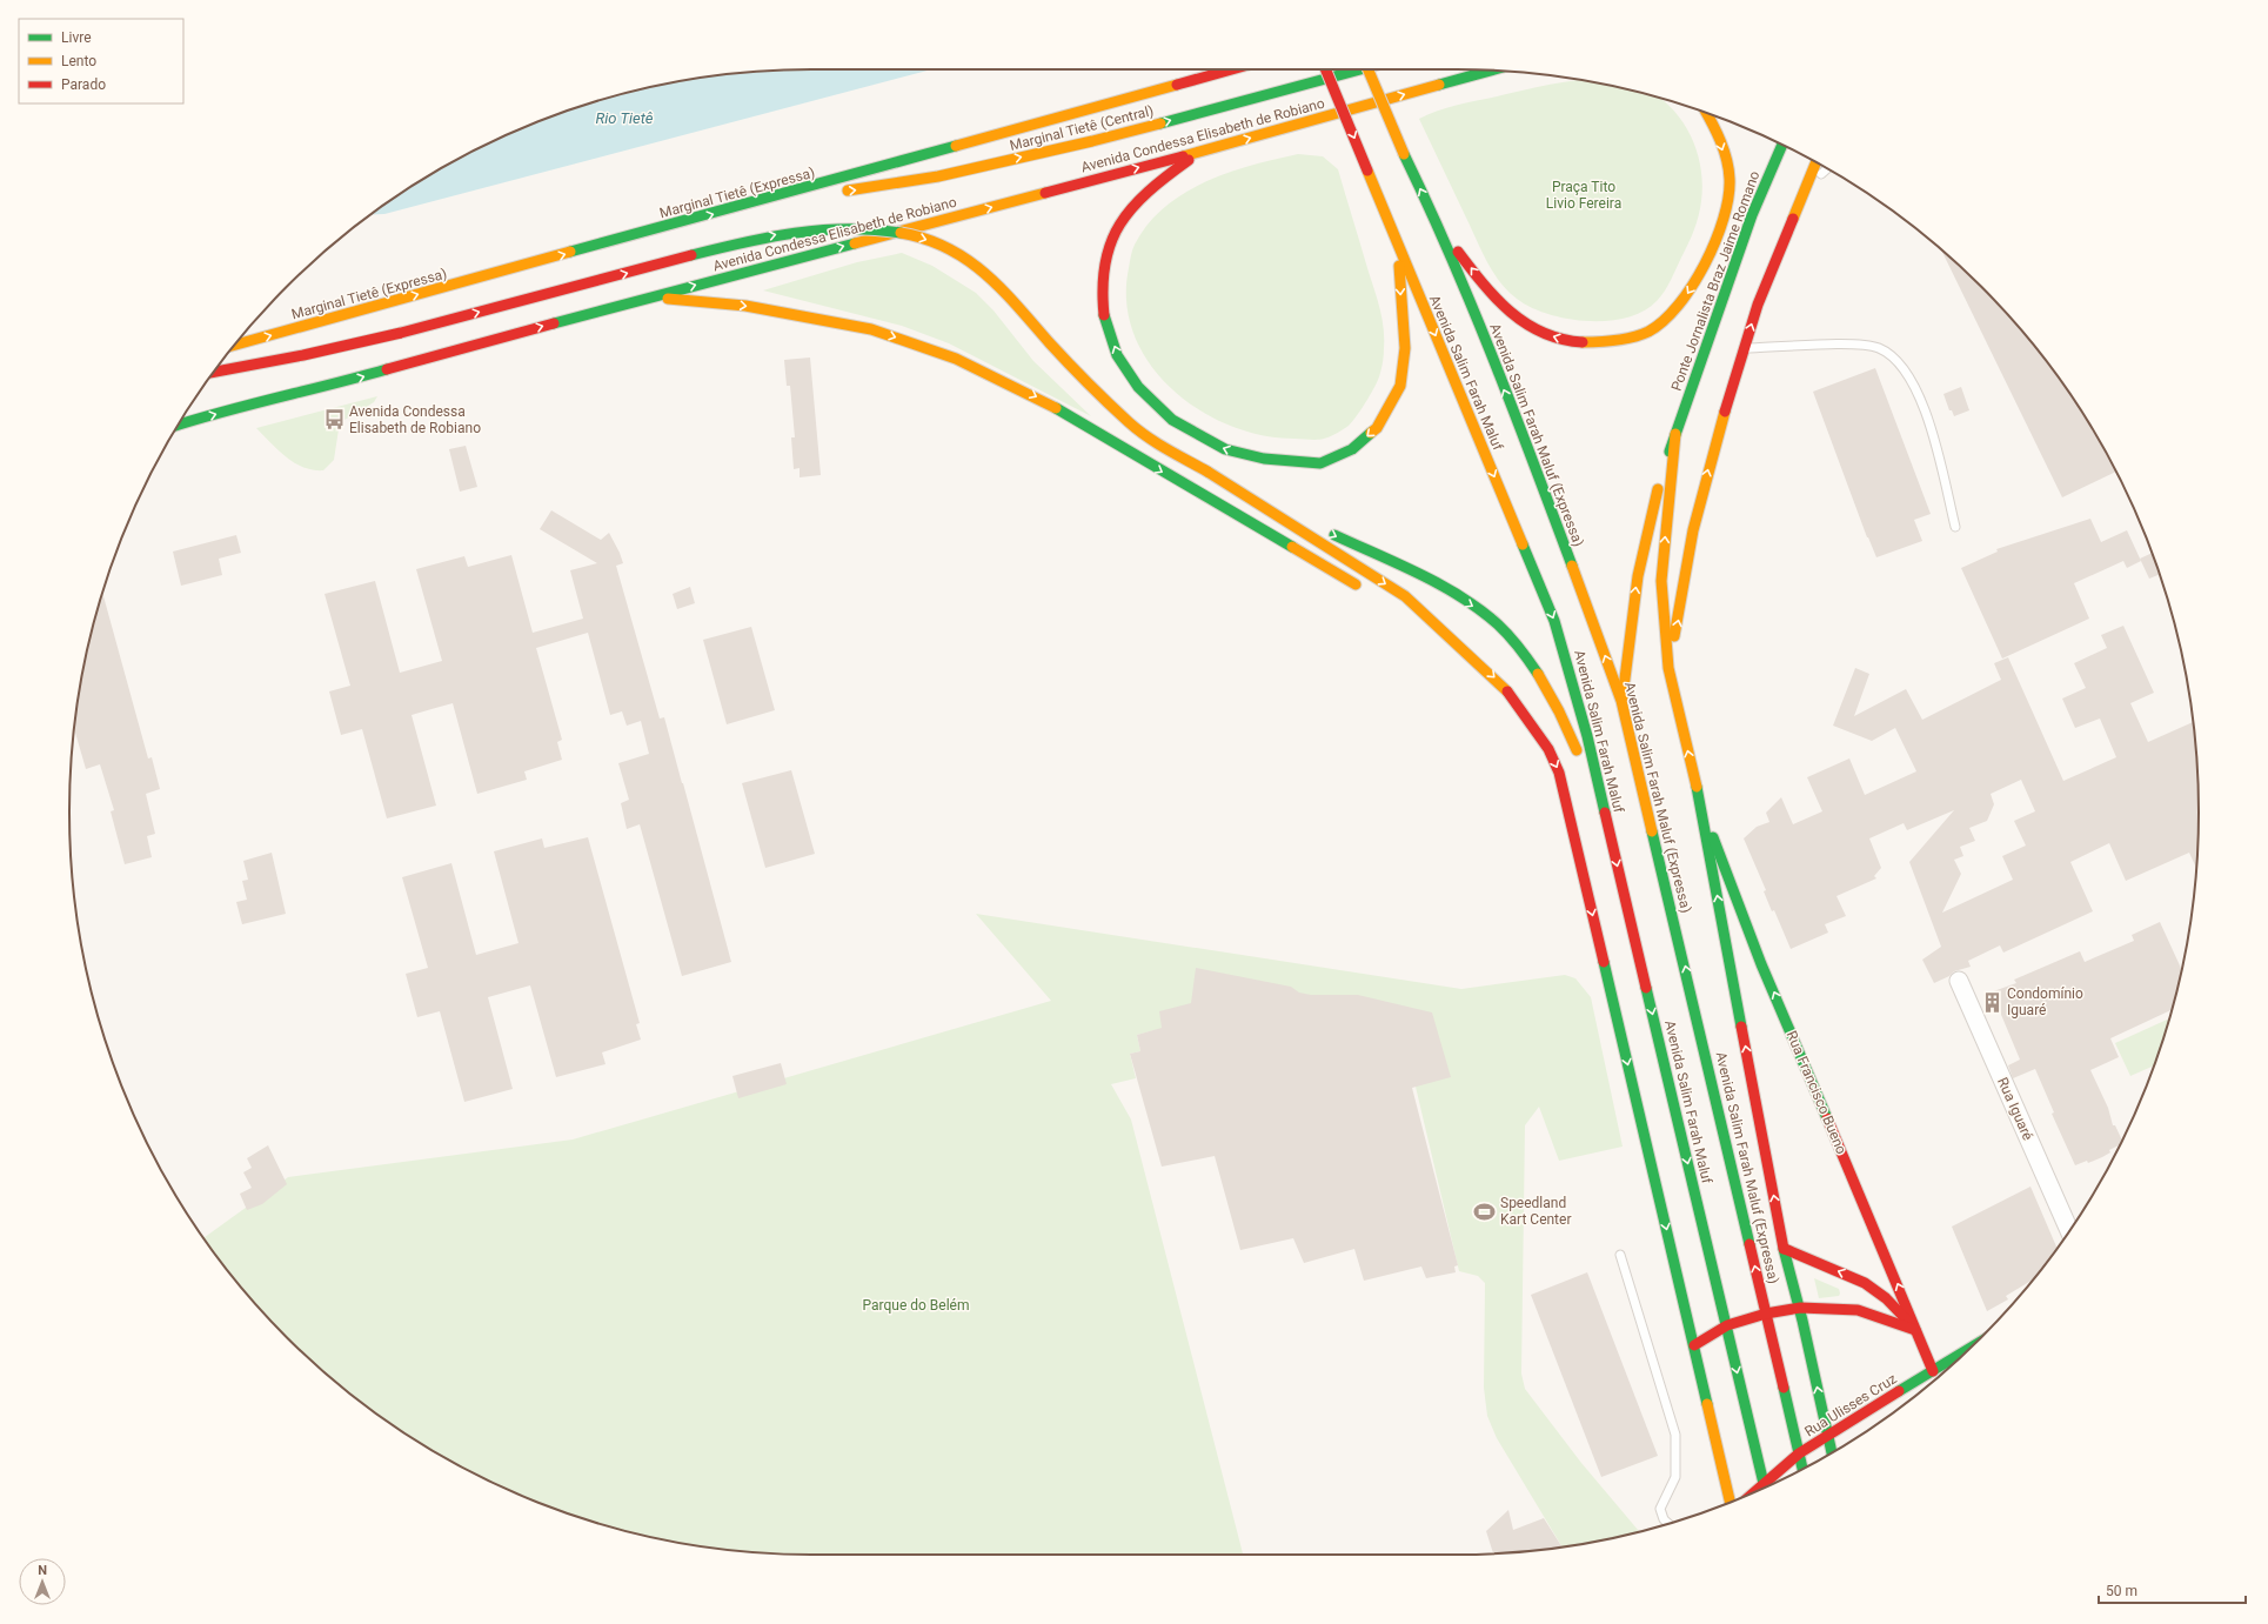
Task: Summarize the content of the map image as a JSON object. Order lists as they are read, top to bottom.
{
  "streets": {
    "main road": [
      "Marginal Tietê (Central)",
      "Avenida Condessa Elisabeth de Robiano",
      "Marginal Tietê (Expressa)",
      "Ponte Jornalista Braz Jaime Romano",
      "Avenida Salim Farah Maluf",
      "Avenida Salim Farah Maluf (Expressa)",
      "Rua Francisco Bueno",
      "Rua Ulisses Cruz"
    ],
    "street": ["Rua Iguaré"]
  },
  "crossings": [
    ["Marginal Tietê (Central)", "Marginal Tietê (Expressa)"],
    ["Avenida Salim Farah Maluf (Expressa)", "Rua Ulisses Cruz"],
    ["Rua Francisco Bueno", "Rua Ulisses Cruz"]
  ],
  "one_way": ["Marginal Tietê (Central)", "Avenida Condessa Elisabeth de Robiano", "Marginal Tietê (Expressa)"],
  "water": ["Rio Tietê"],
  "parks": ["Praça Tito Livio Fereira", "Parque do Belém"],
  "places": {
    "bus stop": ["Avenida Condessa Elisabeth de Robiano"],
    "building": ["Condomínio Iguaré"],
    "sports": ["Speedland Kart Center"]
  },
  "legend": ["Livre", "Lento", "Parado"],
  "scale_bar": "50 m",
  "north": "top"
}
